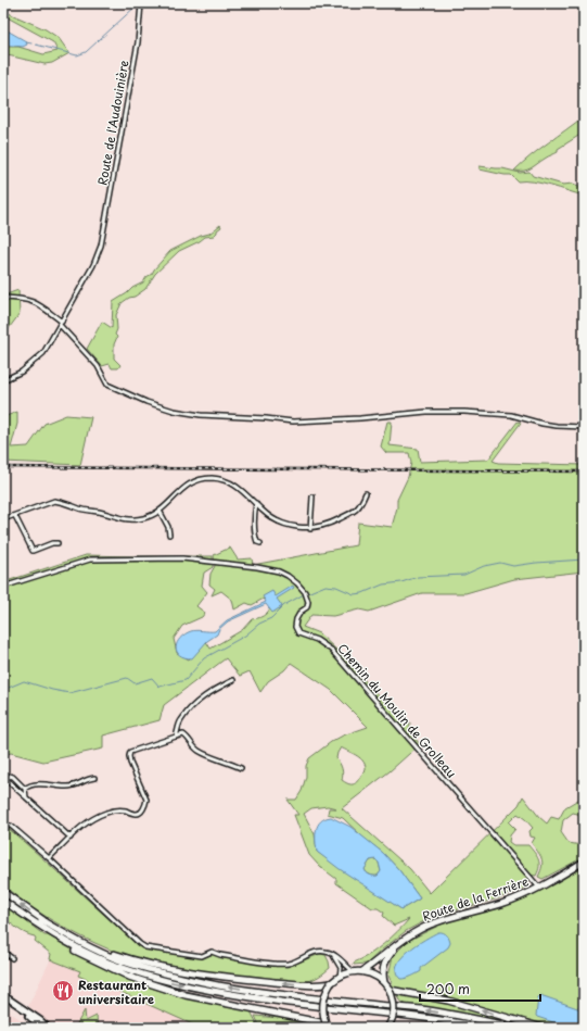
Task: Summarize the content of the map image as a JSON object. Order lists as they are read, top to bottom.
{
  "streets": {
    "main road": ["Route de la Ferrière"],
    "street": ["Route de l'Audouinière", "Chemin du Moulin de Grolleau"]
  },
  "crossings": [
    ["Chemin du Moulin de Grolleau", "Route de la Ferrière"]
  ],
  "places": {
    "restaurant": ["Restaurant universitaire"]
  },
  "scale_bar": "200 m"
}
